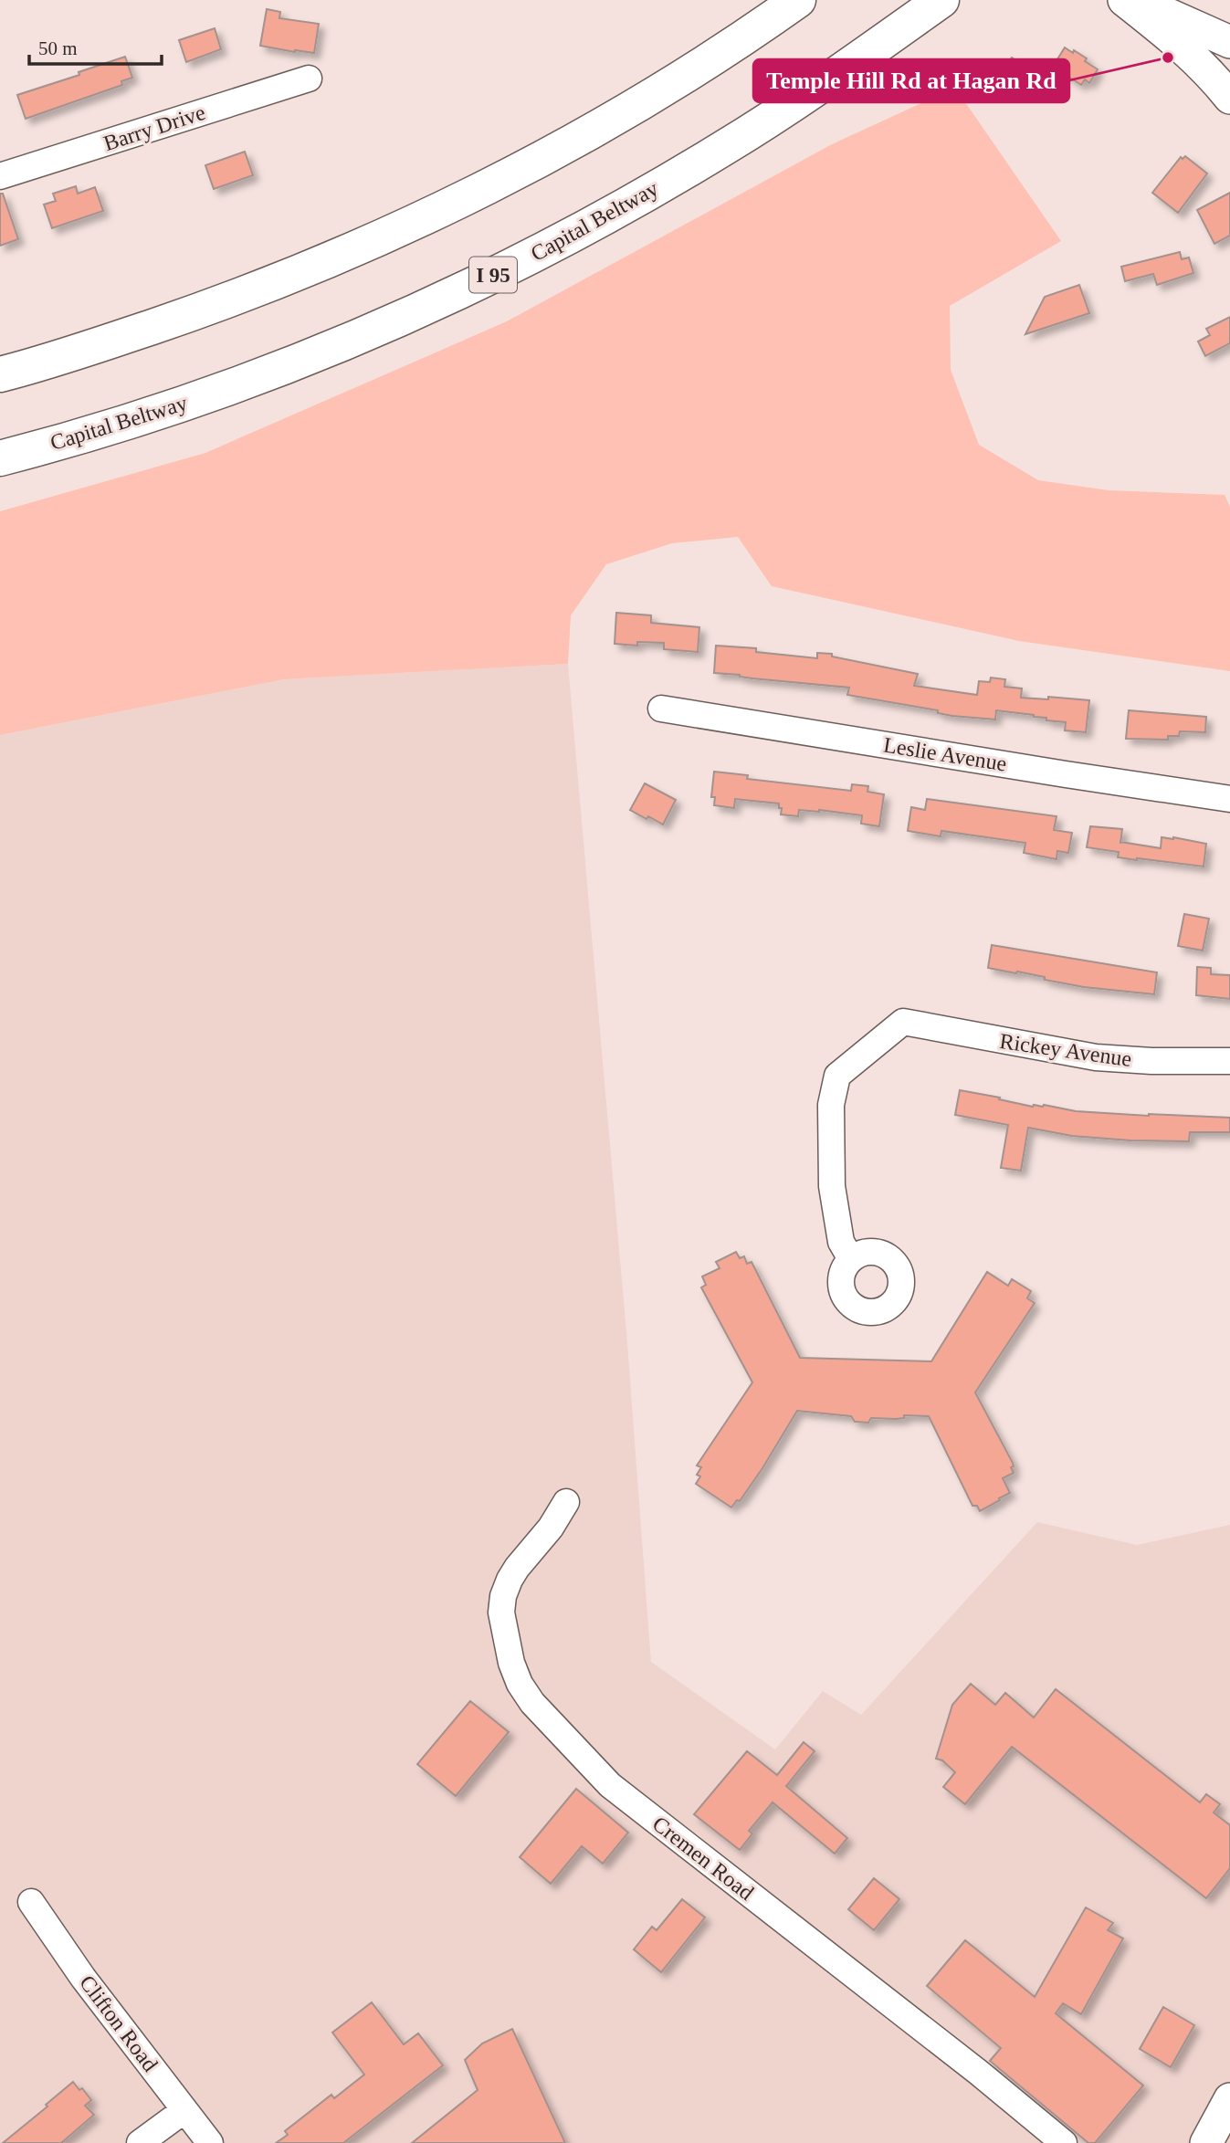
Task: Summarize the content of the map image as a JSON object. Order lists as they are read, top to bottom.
{
  "streets": {
    "highway": ["Capital Beltway", "I 95"],
    "street": [
      "Barry Drive",
      "Leslie Avenue",
      "Rickey Avenue",
      "Cremen Road",
      "Clifton Road"
    ]
  },
  "places": ["Temple Hill Rd at Hagan Rd"],
  "scale_bar": "50 m"
}
